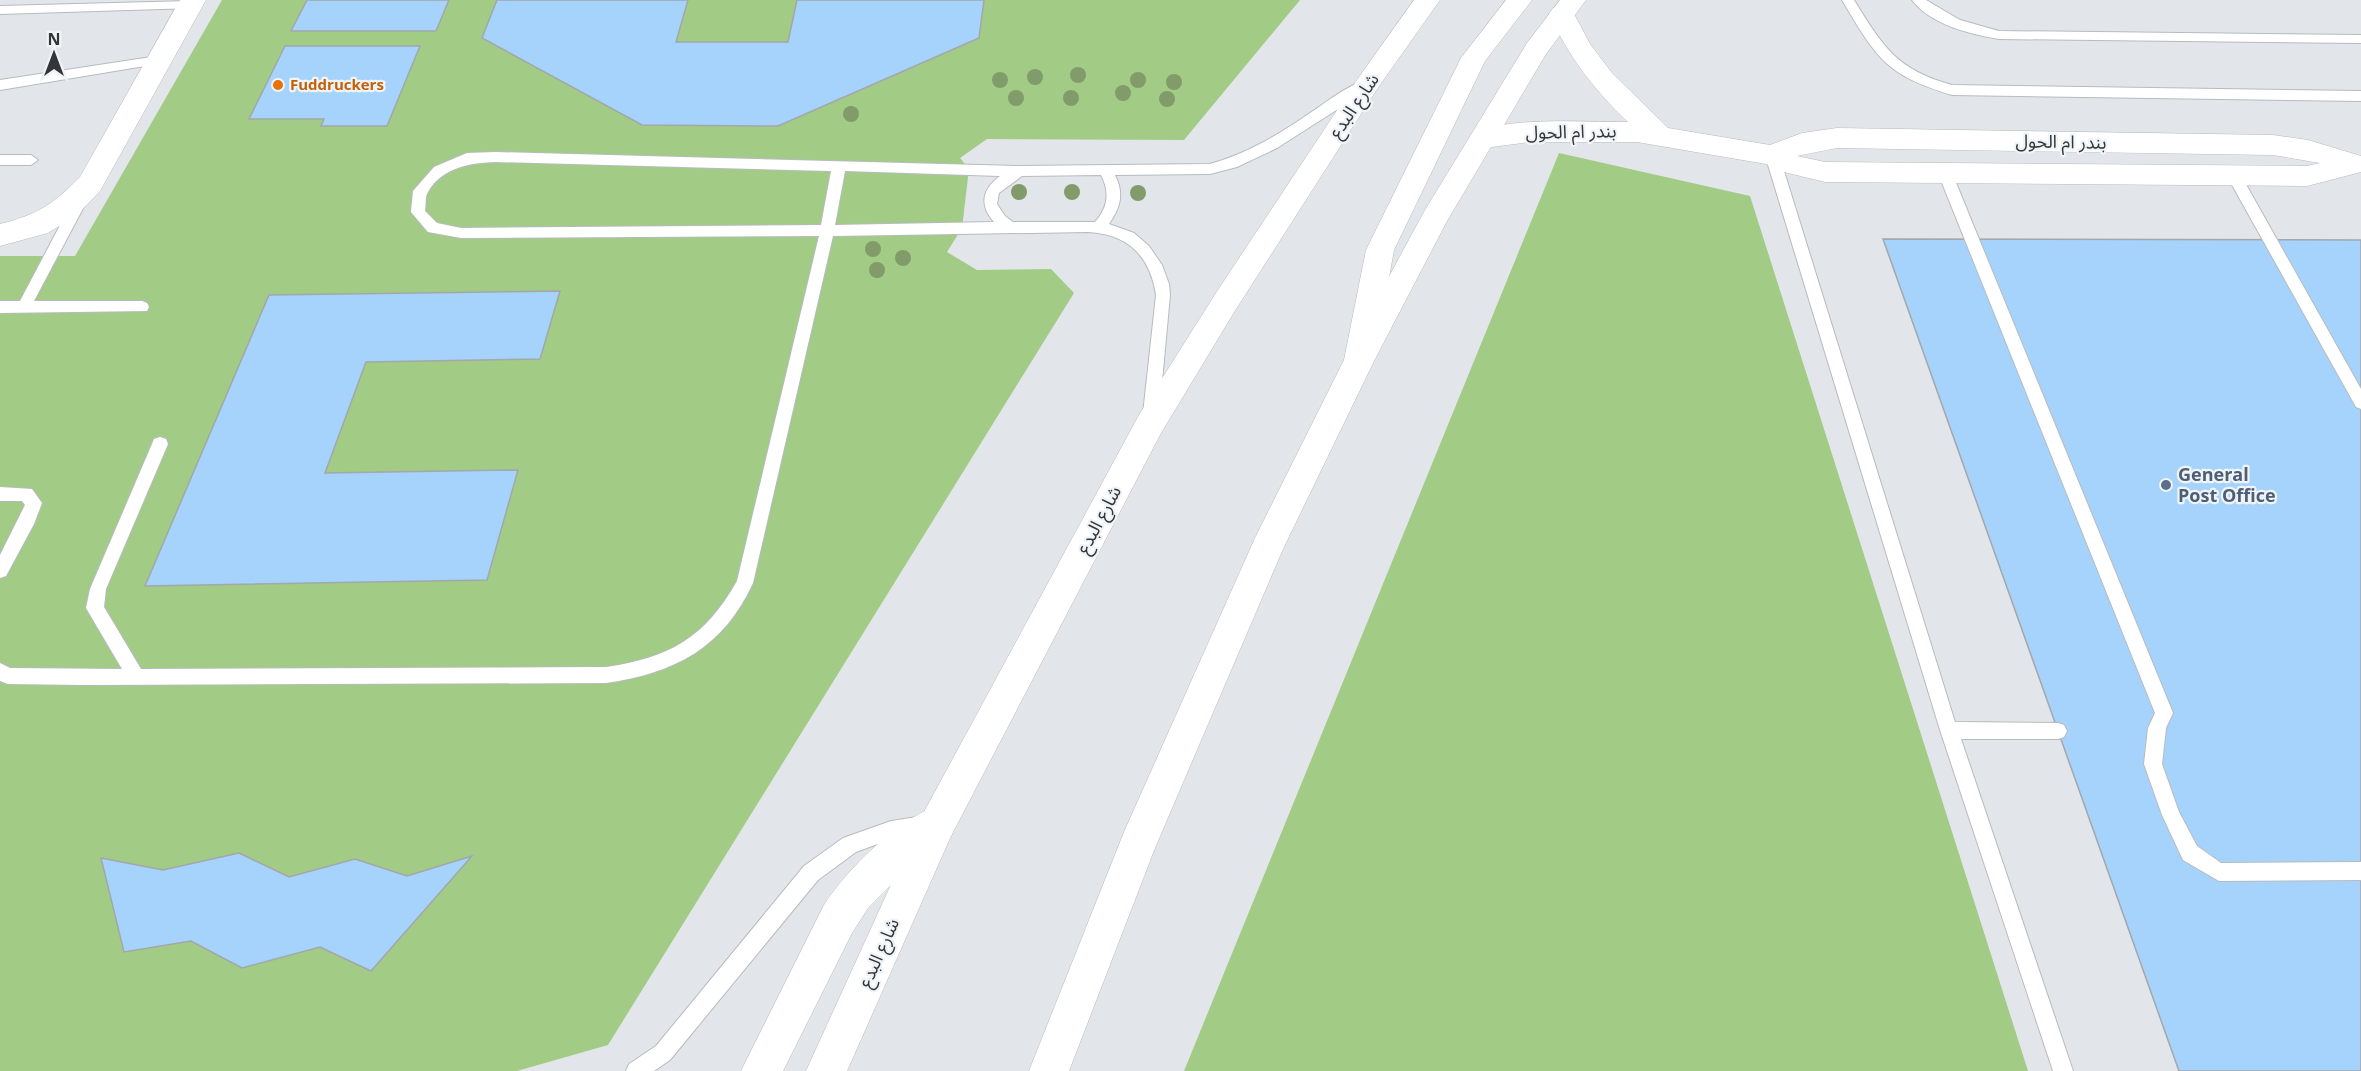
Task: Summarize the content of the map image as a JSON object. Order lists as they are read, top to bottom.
{
  "streets": {
    "main road": ["شارع البدع", "بندر ام الحول"]
  },
  "places": ["Fuddruckers", "General Post Office"],
  "north": "top"
}
